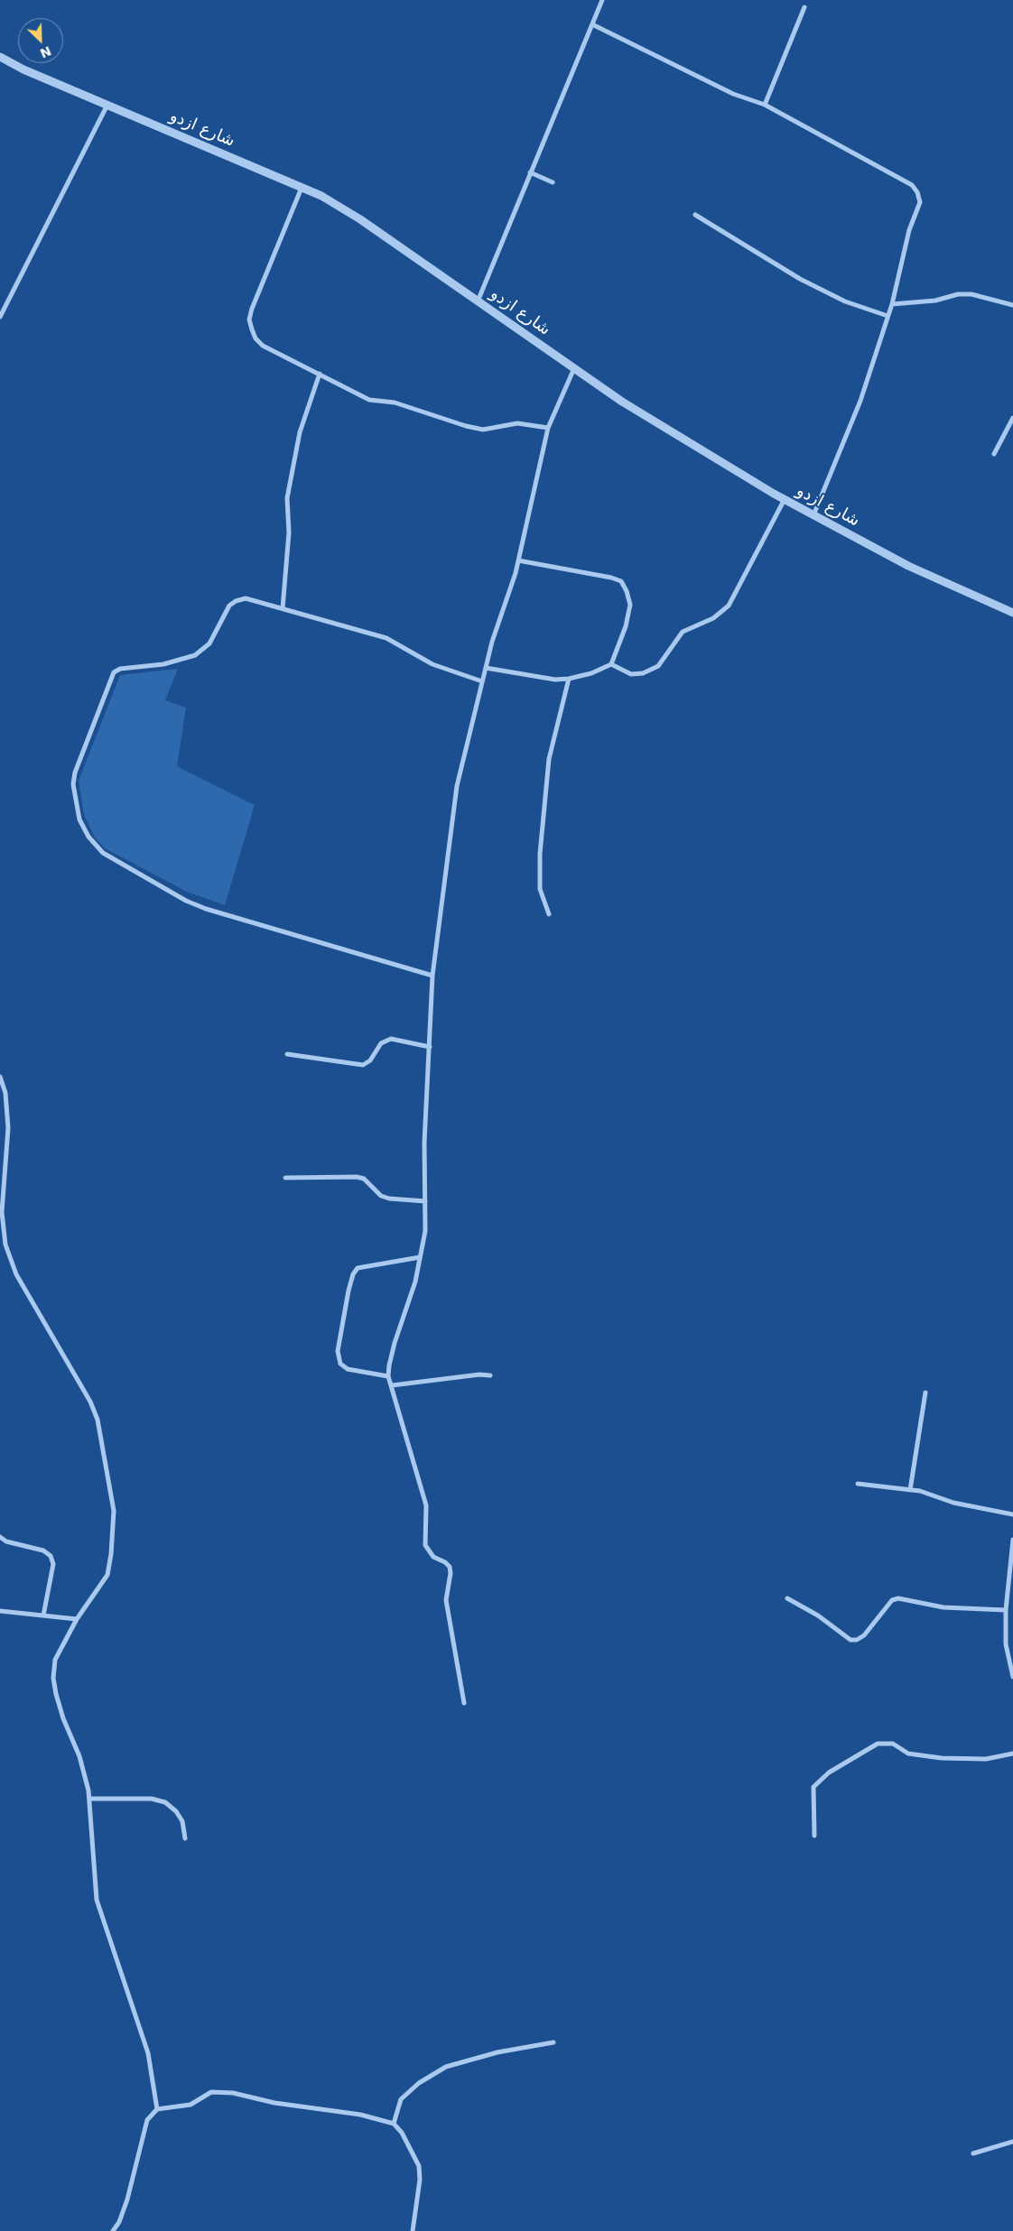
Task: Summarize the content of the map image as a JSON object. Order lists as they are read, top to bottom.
{
  "streets": {
    "street": ["شارع ازدو"]
  },
  "north": "bottom right"
}
